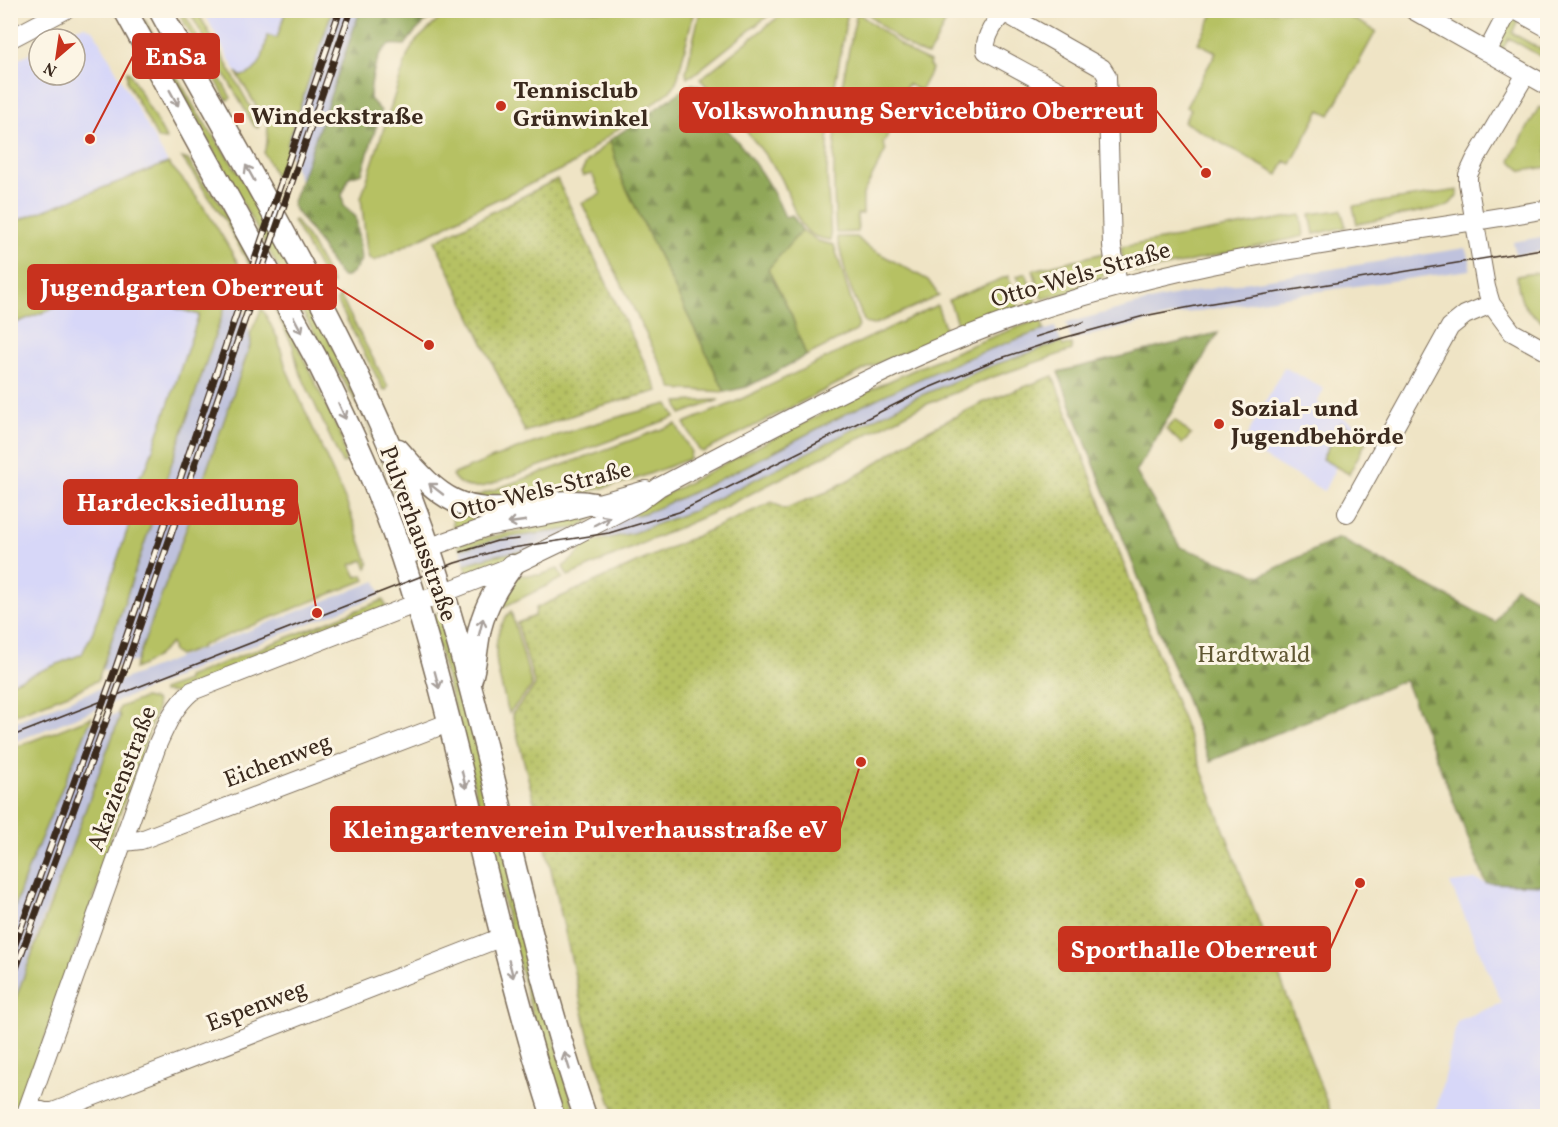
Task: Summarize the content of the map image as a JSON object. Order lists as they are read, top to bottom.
{
  "streets": {
    "main road": ["Pulverhausstraße"],
    "street": [
      "Otto-Wels-Straße",
      "Eichenweg",
      "Akazienstraße",
      "Espenweg"
    ]
  },
  "crossings": [
    ["Otto-Wels-Straße", "Pulverhausstraße"],
    ["Otto-Wels-Straße", "Akazienstraße"],
    ["Pulverhausstraße", "Eichenweg"],
    ["Pulverhausstraße", "Akazienstraße"],
    ["Pulverhausstraße", "Espenweg"],
    ["Eichenweg", "Akazienstraße"],
    ["Akazienstraße", "Espenweg"]
  ],
  "parks": ["Hardtwald"],
  "places": {
    "other": [
      "Tennisclub Grünwinkel",
      "EnSa",
      "Volkswohnung Servicebüro Oberreut",
      "Jugendgarten Oberreut",
      "Sozial- und Jugendbehörde",
      "Hardecksiedlung",
      "Kleingartenverein Pulverhausstraße eV",
      "Sporthalle Oberreut"
    ],
    "transit": ["Windeckstraße"]
  },
  "north": "bottom left"
}
